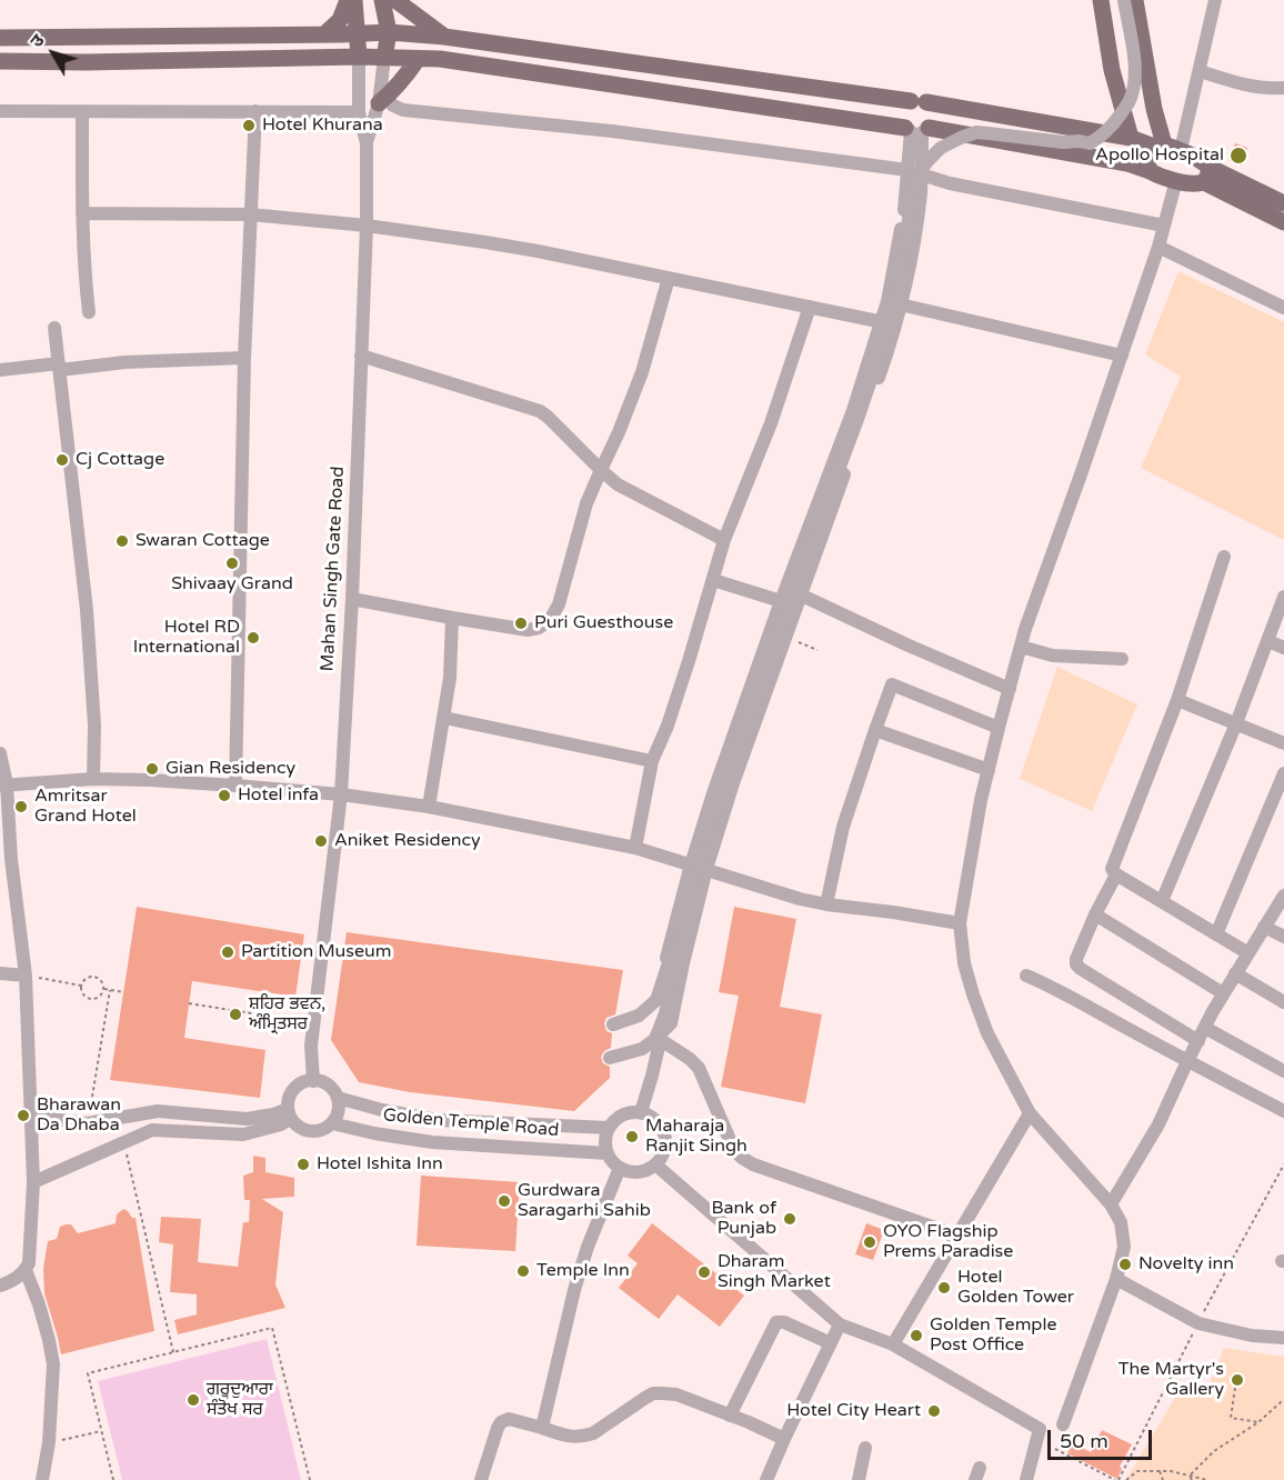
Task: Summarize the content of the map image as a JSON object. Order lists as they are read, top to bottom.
{
  "streets": {
    "street": ["Mahan Singh Gate Road", "Golden Temple Road"]
  },
  "crossings": [
    ["Mahan Singh Gate Road", "Golden Temple Road"]
  ],
  "places": [
    "Hotel Khurana",
    "Apollo Hospital",
    "Cj Cottage",
    "Swaran Cottage",
    "Shivaay Grand",
    "Puri Guesthouse",
    "Hotel RD International",
    "Gian Residency",
    "Hotel infa",
    "Amritsar Grand Hotel",
    "Aniket Residency",
    "Partition Museum",
    "ਸ਼ਹਿਰ ਭਵਨ, ਅੰਮ੍ਰਿਤਸਰ",
    "Bharawan Da Dhaba",
    "Maharaja Ranjit Singh",
    "Hotel Ishita Inn",
    "Gurdwara Saragarhi Sahib",
    "Bank of Punjab",
    "OYO Flagship Prems Paradise",
    "Novelty inn",
    "Temple Inn",
    "Dharam Singh Market",
    "Hotel Golden Tower",
    "Golden Temple Post Office",
    "The Martyr's Gallery",
    "ਗੁਰੂਦੁਆਰਾ ਸੰਤੋਖ ਸਰ",
    "Hotel City Heart"
  ],
  "scale_bar": "50 m",
  "north": "top left"
}
